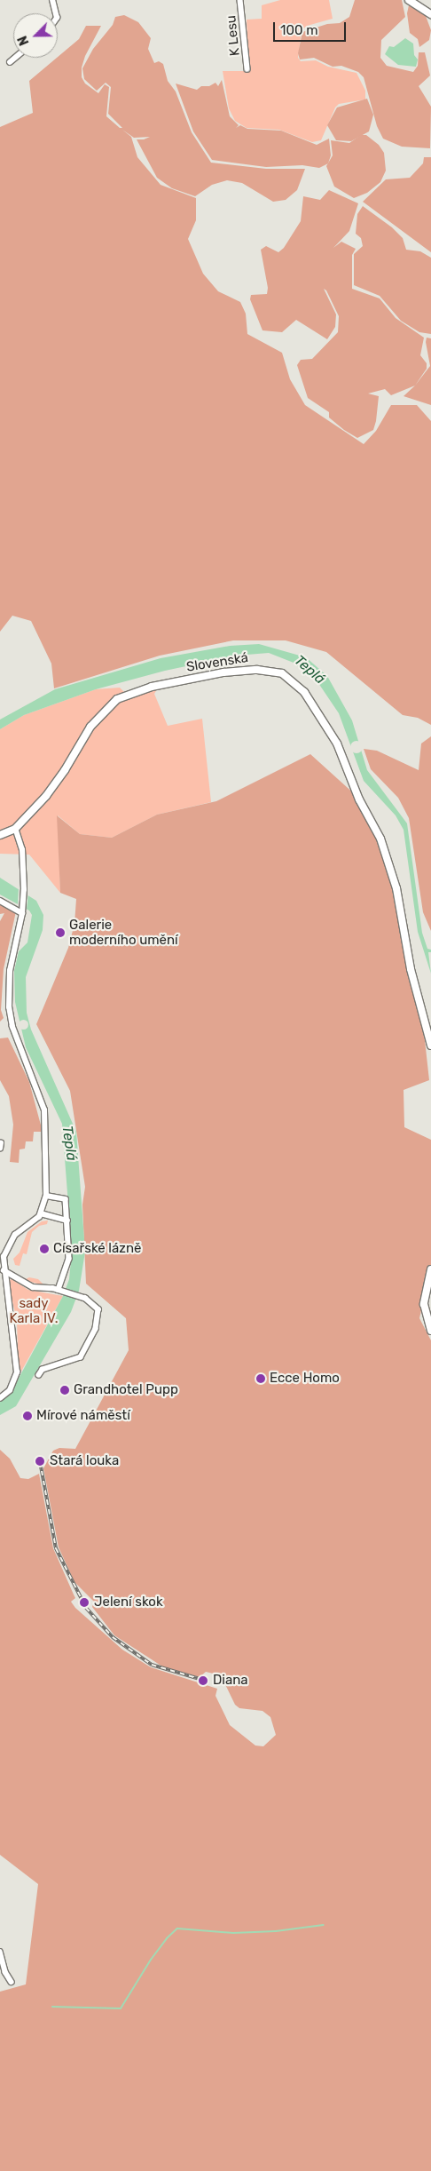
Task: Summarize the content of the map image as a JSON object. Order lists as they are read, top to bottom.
{
  "streets": {
    "street": ["K Lesu", "Slovenská"]
  },
  "water": ["Teplá"],
  "parks": ["sady Karla IV."],
  "places": [
    "Galerie moderního umění",
    "Císařské lázně",
    "Ecce Homo",
    "Grandhotel Pupp",
    "Mírové náměstí",
    "Stará louka",
    "Jelení skok",
    "Diana"
  ],
  "scale_bar": "100 m",
  "north": "bottom left"
}
